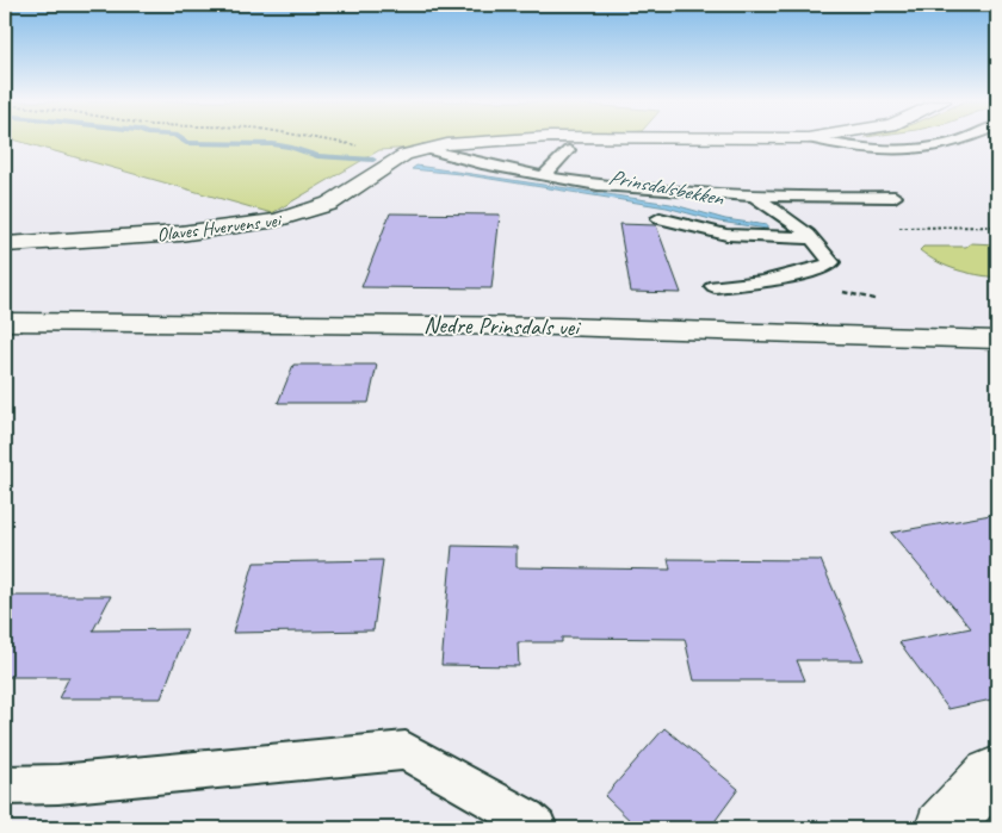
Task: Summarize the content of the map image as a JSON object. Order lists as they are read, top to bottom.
{
  "streets": {
    "street": ["Olaves Hvervens vei", "Nedre Prinsdals vei"]
  },
  "water": ["Prinsdalsbekken"]
}
